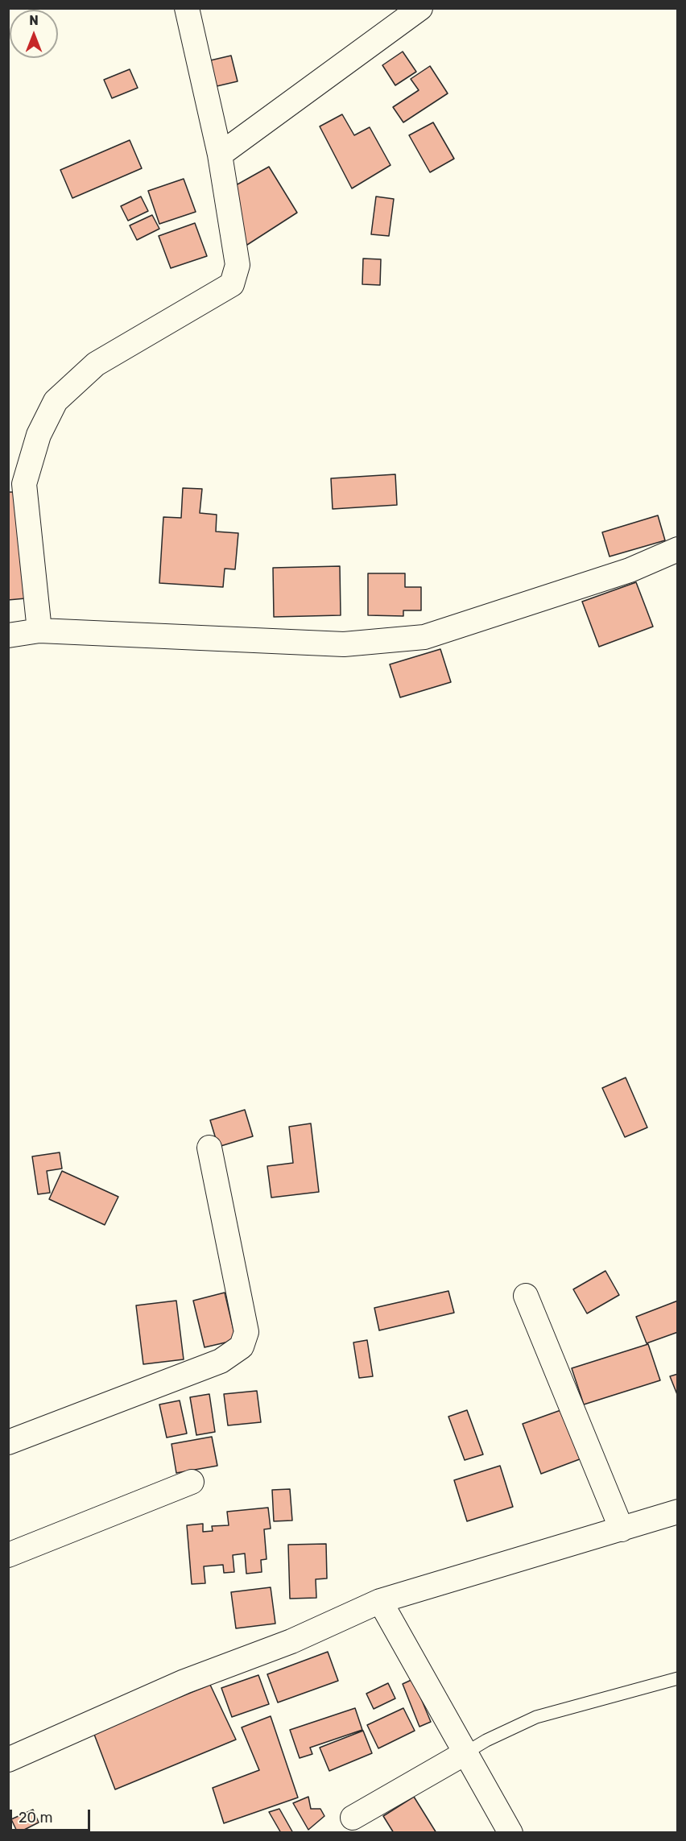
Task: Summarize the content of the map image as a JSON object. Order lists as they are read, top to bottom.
{
  "scale_bar": "20 m",
  "north": "top"
}
